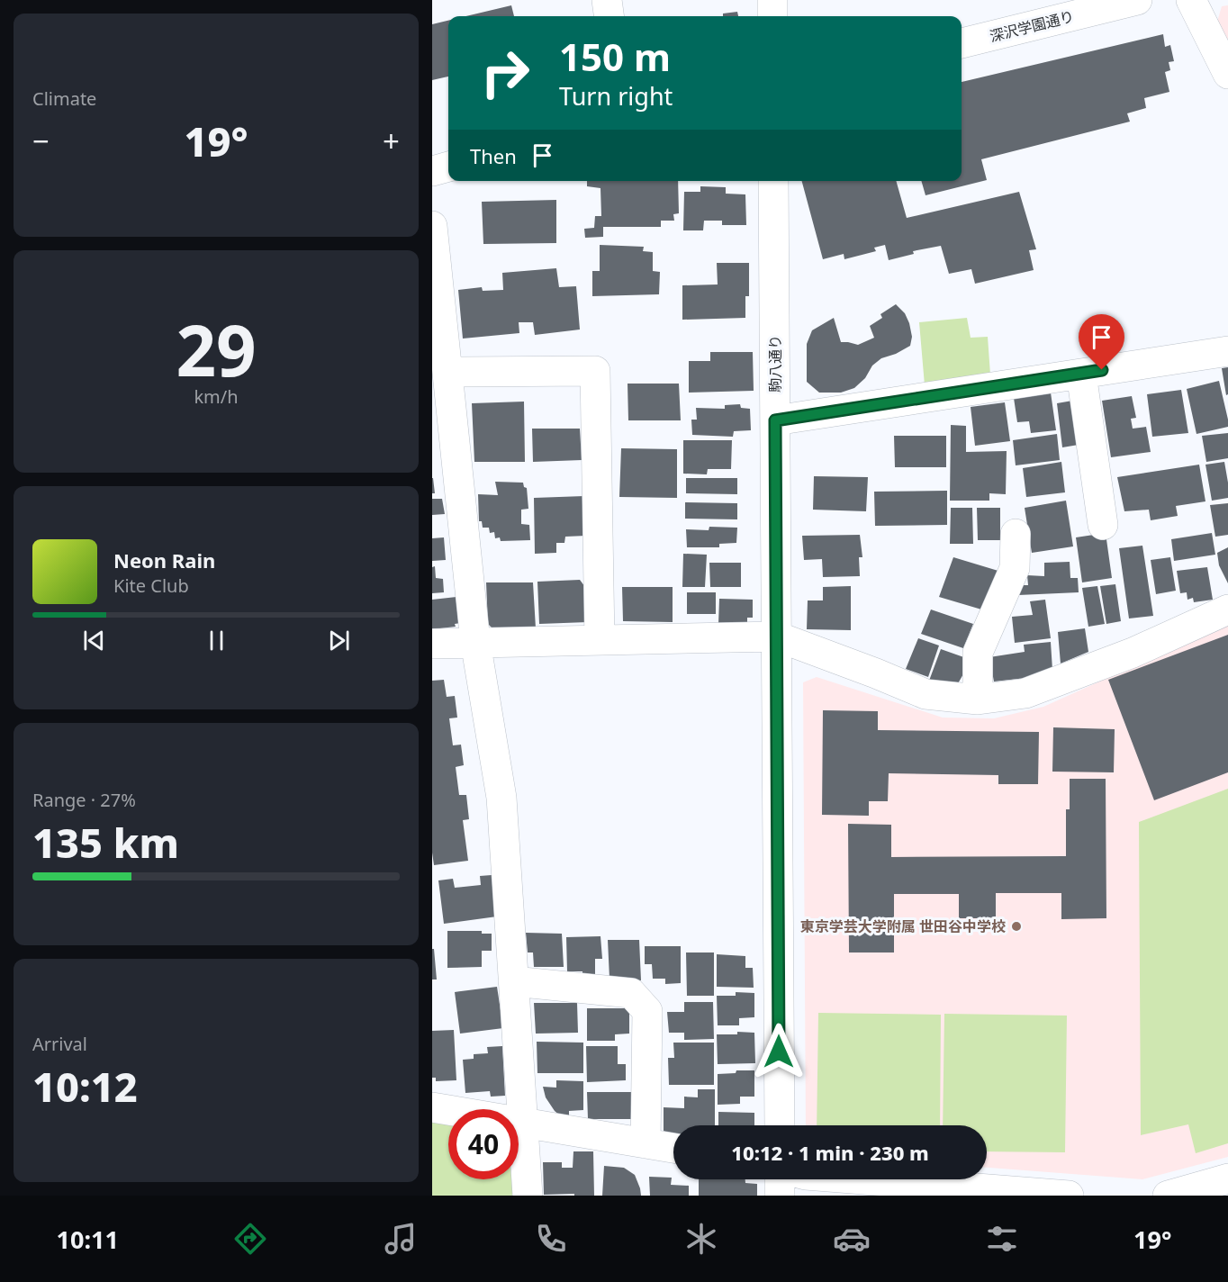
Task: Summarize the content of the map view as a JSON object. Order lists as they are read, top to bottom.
{
  "streets": {
    "street": ["深沢学園通り", "駒八通り"]
  },
  "places": ["東京学芸大学附属 世田谷中学校"],
  "page": {
    "tile": [
      "Climate",
      ["29", "km/h"],
      ["Range · 27%", "135 km"],
      ["Arrival", "10:12"]
    ],
    "turn": ["150 m", "Turn right"],
    "heat": ["−", "19°", "+"],
    "then": "Then",
    "song": ["Neon Rain", "Kite Club"],
    "limit": "40",
    "trip": "10:12 · 1 min · 230 m",
    "tabs": ["10:11", "19°"]
  }
}
